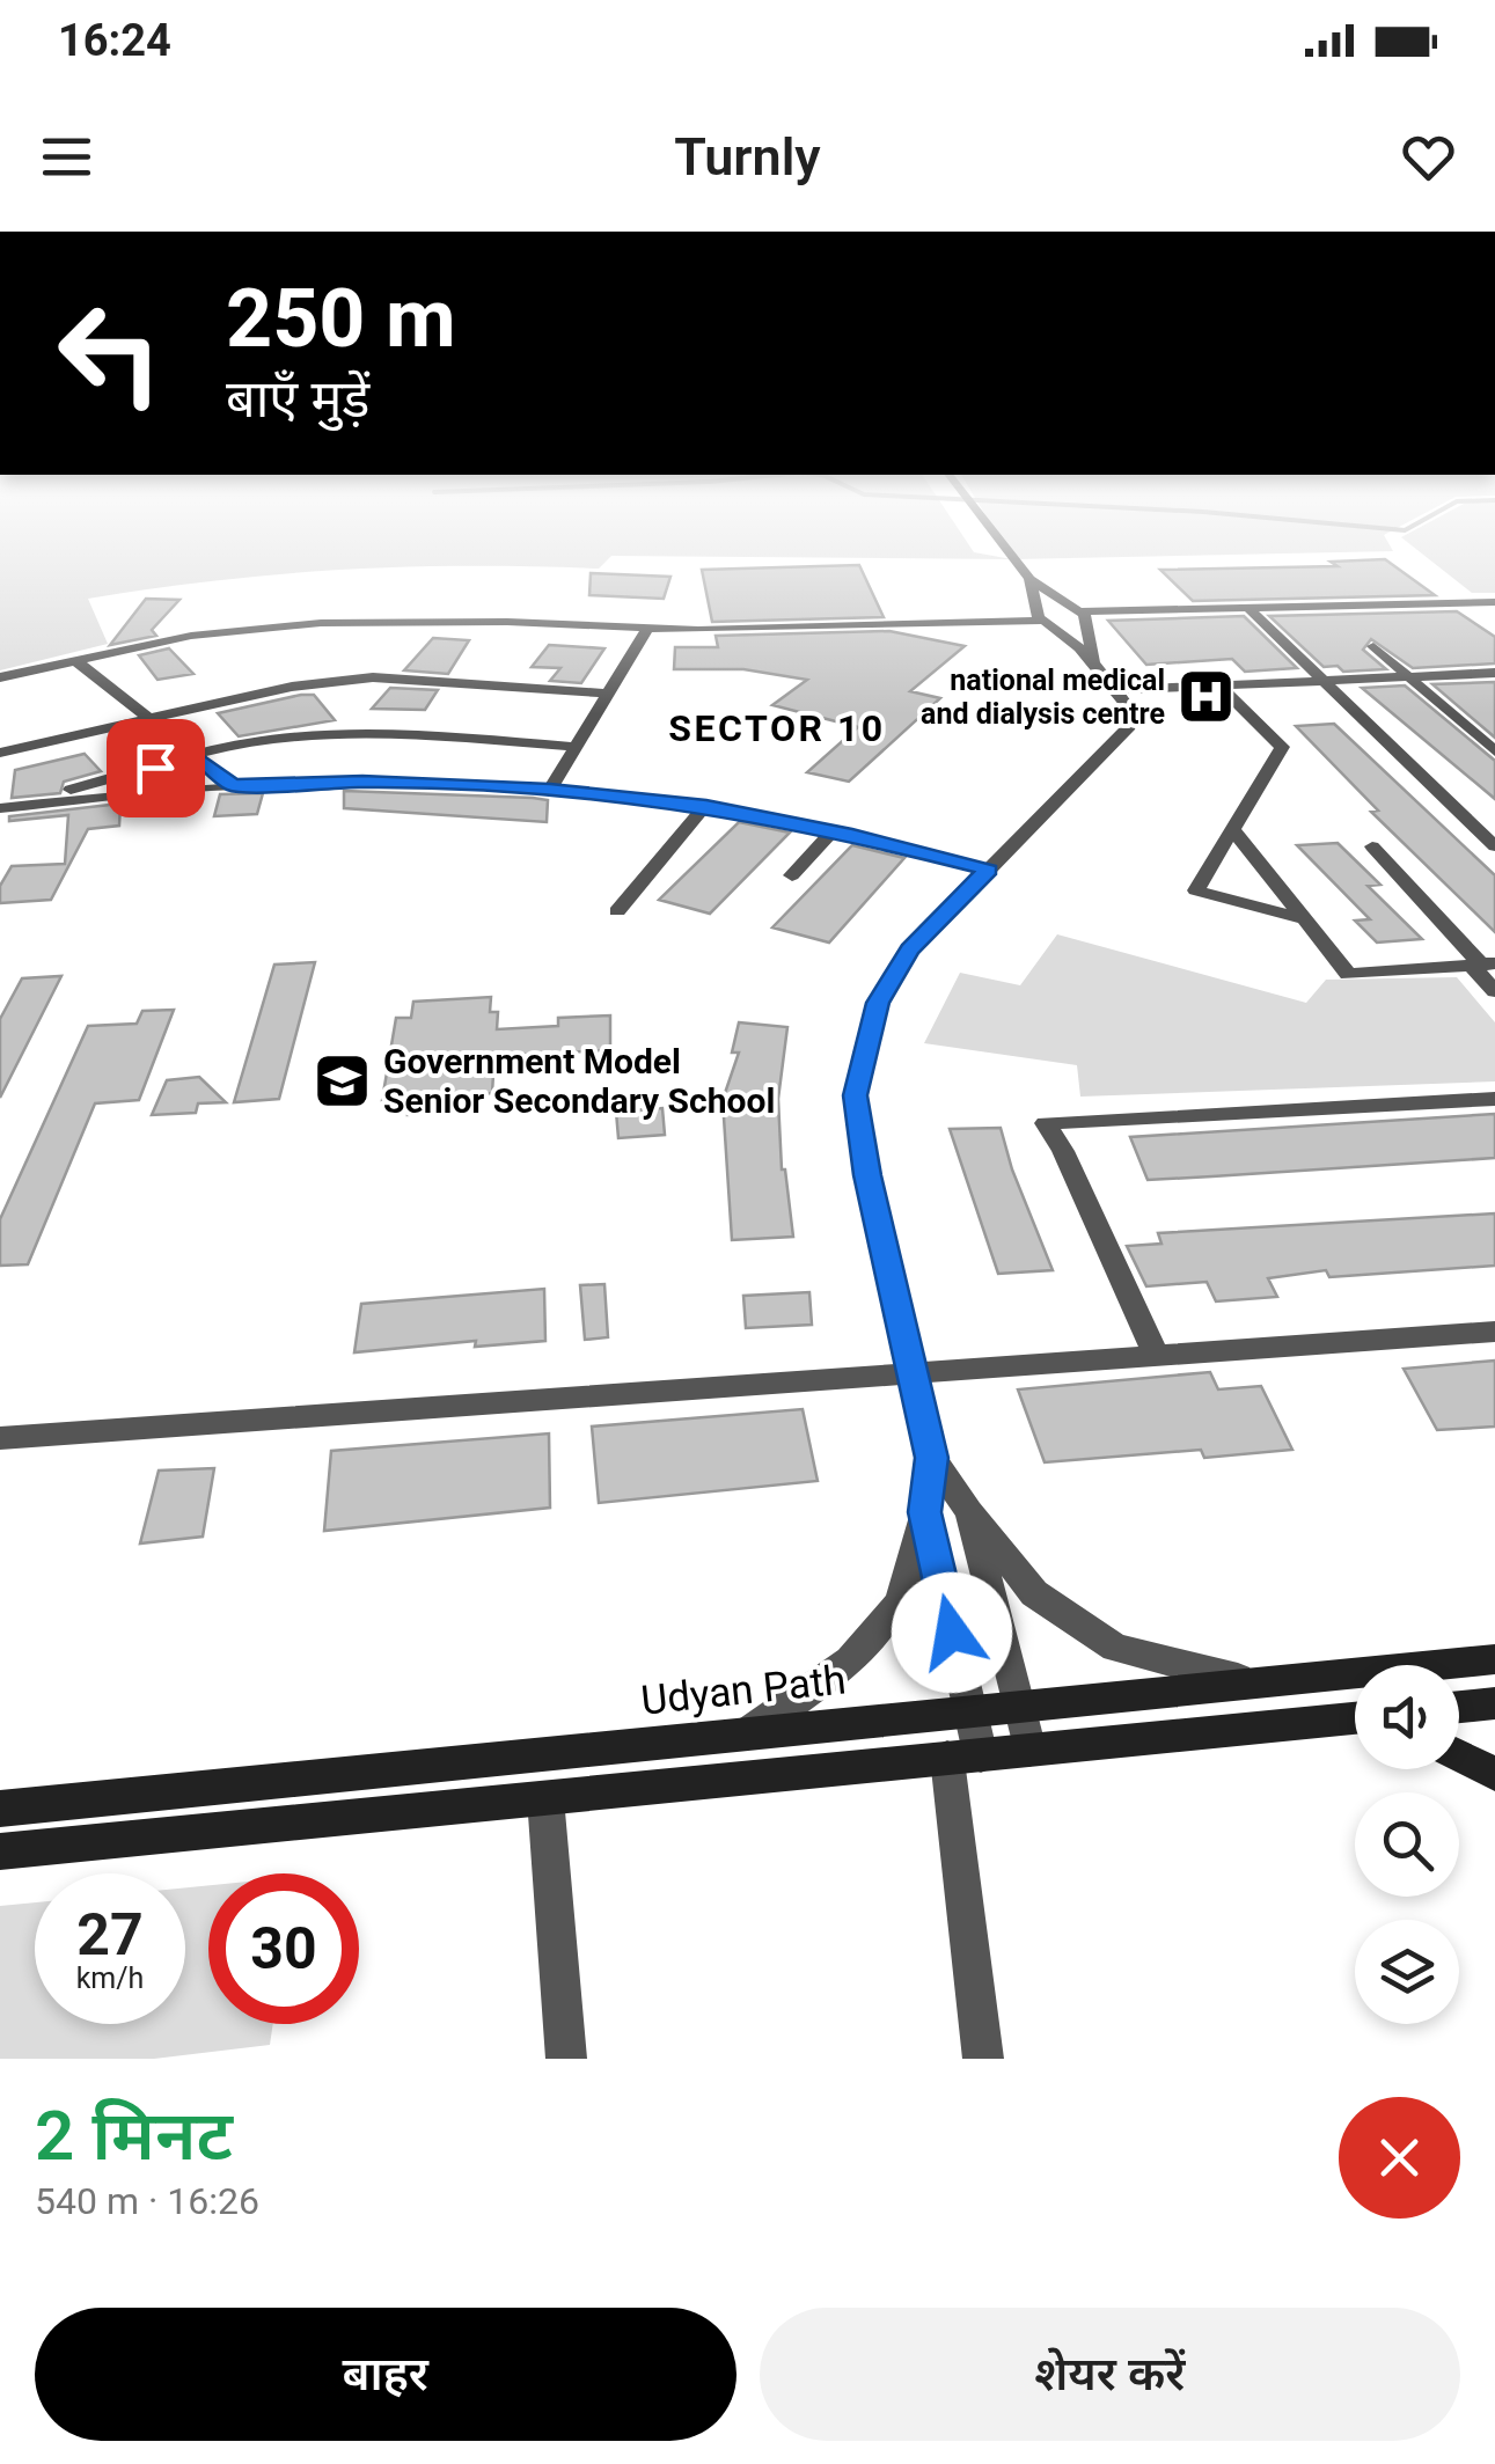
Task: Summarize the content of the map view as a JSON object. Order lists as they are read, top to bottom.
{
  "streets": {
    "main road": ["Udyan Path"]
  },
  "districts": ["SECTOR 10"],
  "places": {
    "hospital": ["national medical and dialysis centre"],
    "school or university": ["Government Model Senior Secondary School"]
  },
  "page": {
    "status": "16:24",
    "header": "Turnly",
    "turn": ["250 m", "बाएँ मुड़ें"],
    "speed": "27 km/h",
    "limit": "30",
    "heading": ["2 मिनट", "540 m · 16:26"],
    "buttons": ["बाहर", "शेयर करें"]
  }
}
